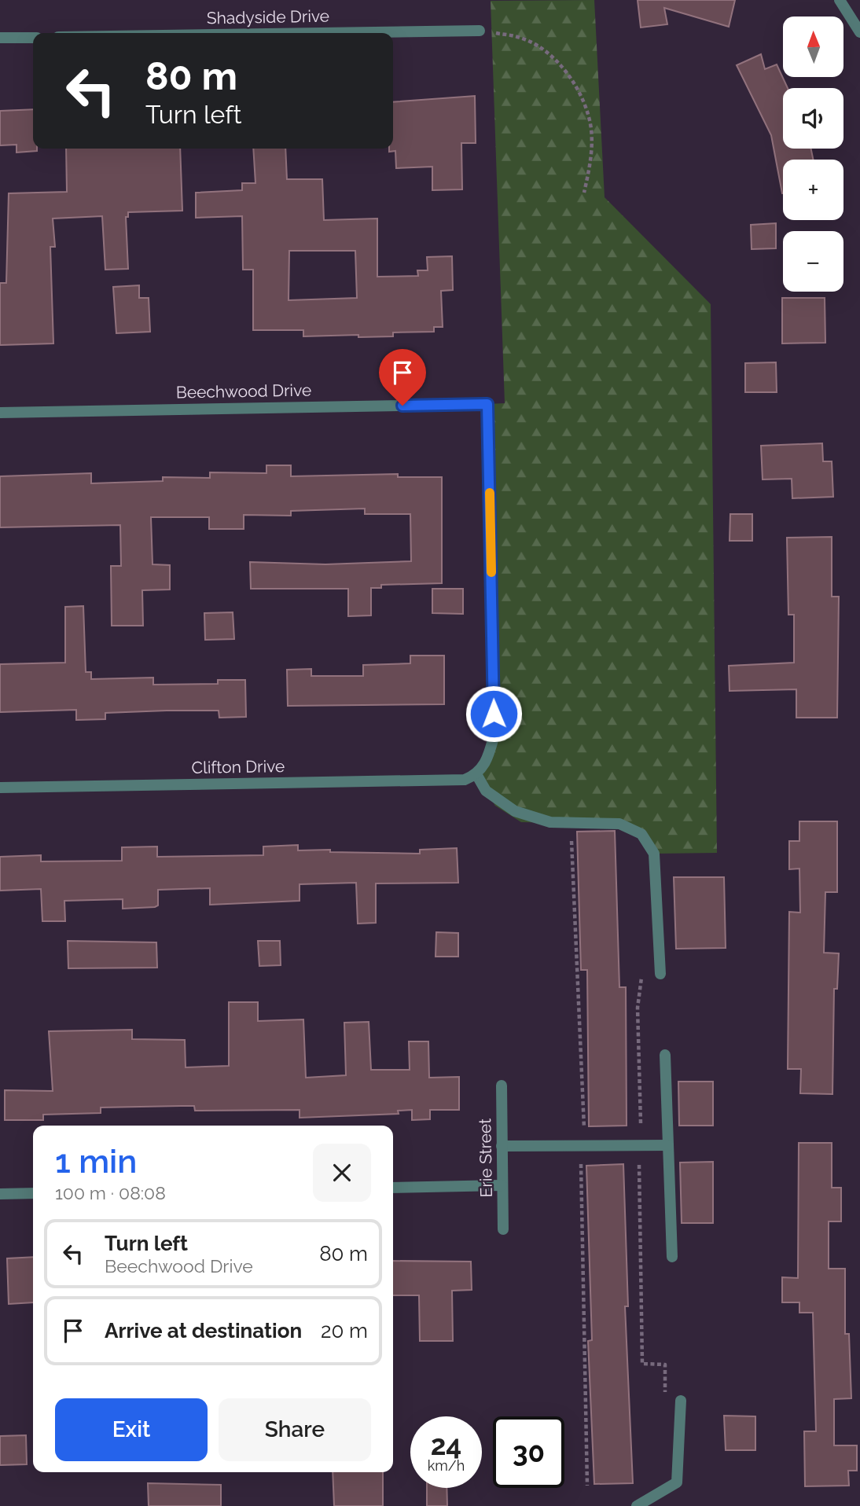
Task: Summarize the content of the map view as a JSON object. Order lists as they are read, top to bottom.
{
  "streets": {
    "street": [
      "Shadyside Drive",
      "Beechwood Drive",
      "Clifton Drive",
      "Erie Street"
    ]
  },
  "crossings": [
    ["Beechwood Drive", "Clifton Drive"]
  ],
  "north": "top",
  "page": {
    "map_buttons": ["+", "−"],
    "turn": ["80 m", "Turn left"],
    "heading": ["1 min", "100 m · 08:08"],
    "list": [
      {
        "name": "Turn left",
        "note": "Beechwood Drive",
        "value": "80 m"
      },
      {
        "name": "Arrive at destination",
        "value": "20 m"
      }
    ],
    "buttons": ["Exit", "Share"],
    "speed": "24 km/h",
    "limit": "30"
  }
}
